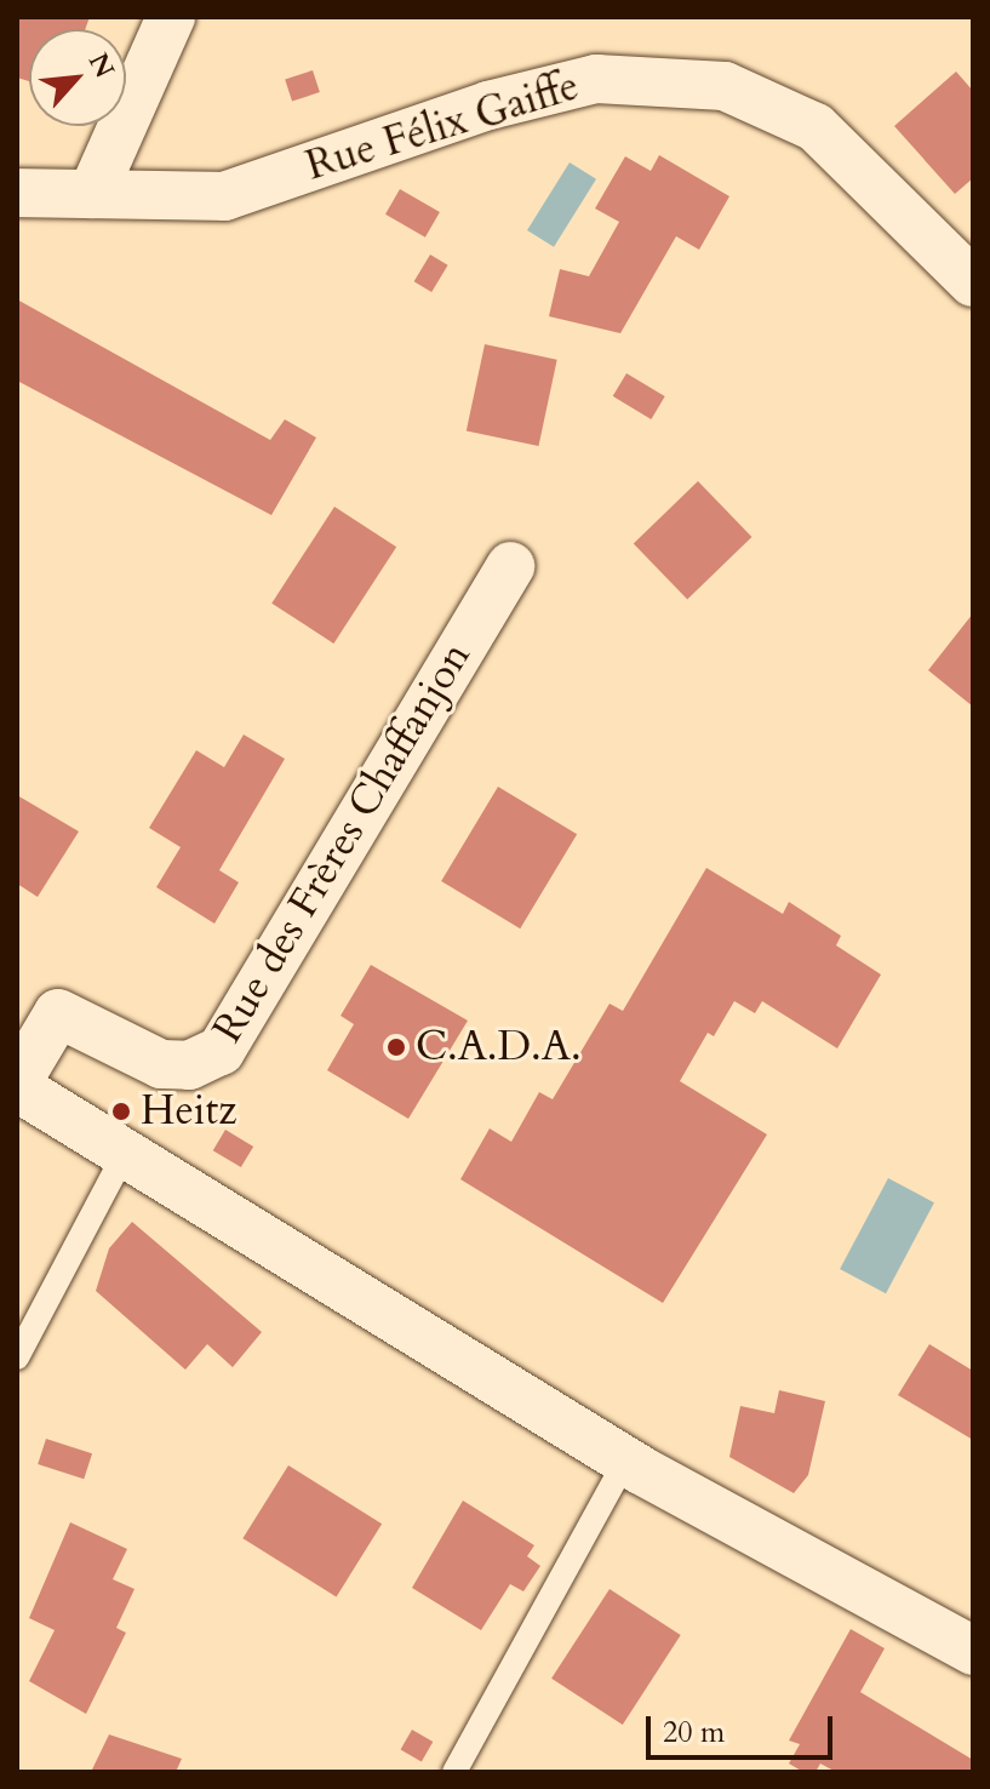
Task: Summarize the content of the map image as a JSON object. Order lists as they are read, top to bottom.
{
  "streets": {
    "street": ["Rue Félix Gaiffe", "Rue des Frères Chaffanjon"]
  },
  "places": ["C.A.D.A.", "Heitz"],
  "scale_bar": "20 m",
  "north": "top right"
}
